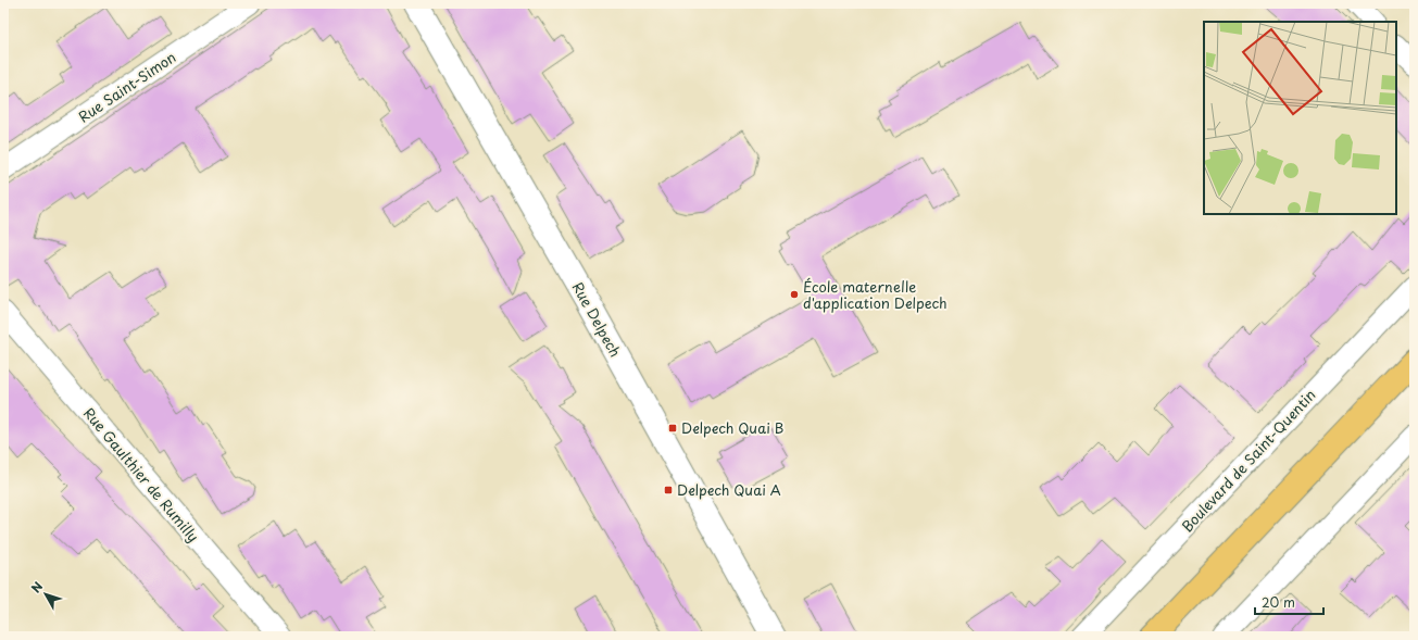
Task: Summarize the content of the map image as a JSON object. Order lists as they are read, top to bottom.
{
  "streets": {
    "street": [
      "Rue Saint-Simon",
      "Rue Delpech",
      "Boulevard de Saint-Quentin",
      "Rue Gaulthier de Rumilly"
    ]
  },
  "places": {
    "other": ["École maternelle d'application Delpech"],
    "transit": ["Delpech Quai B", "Delpech Quai A"]
  },
  "scale_bar": "20 m",
  "north": "top left"
}
